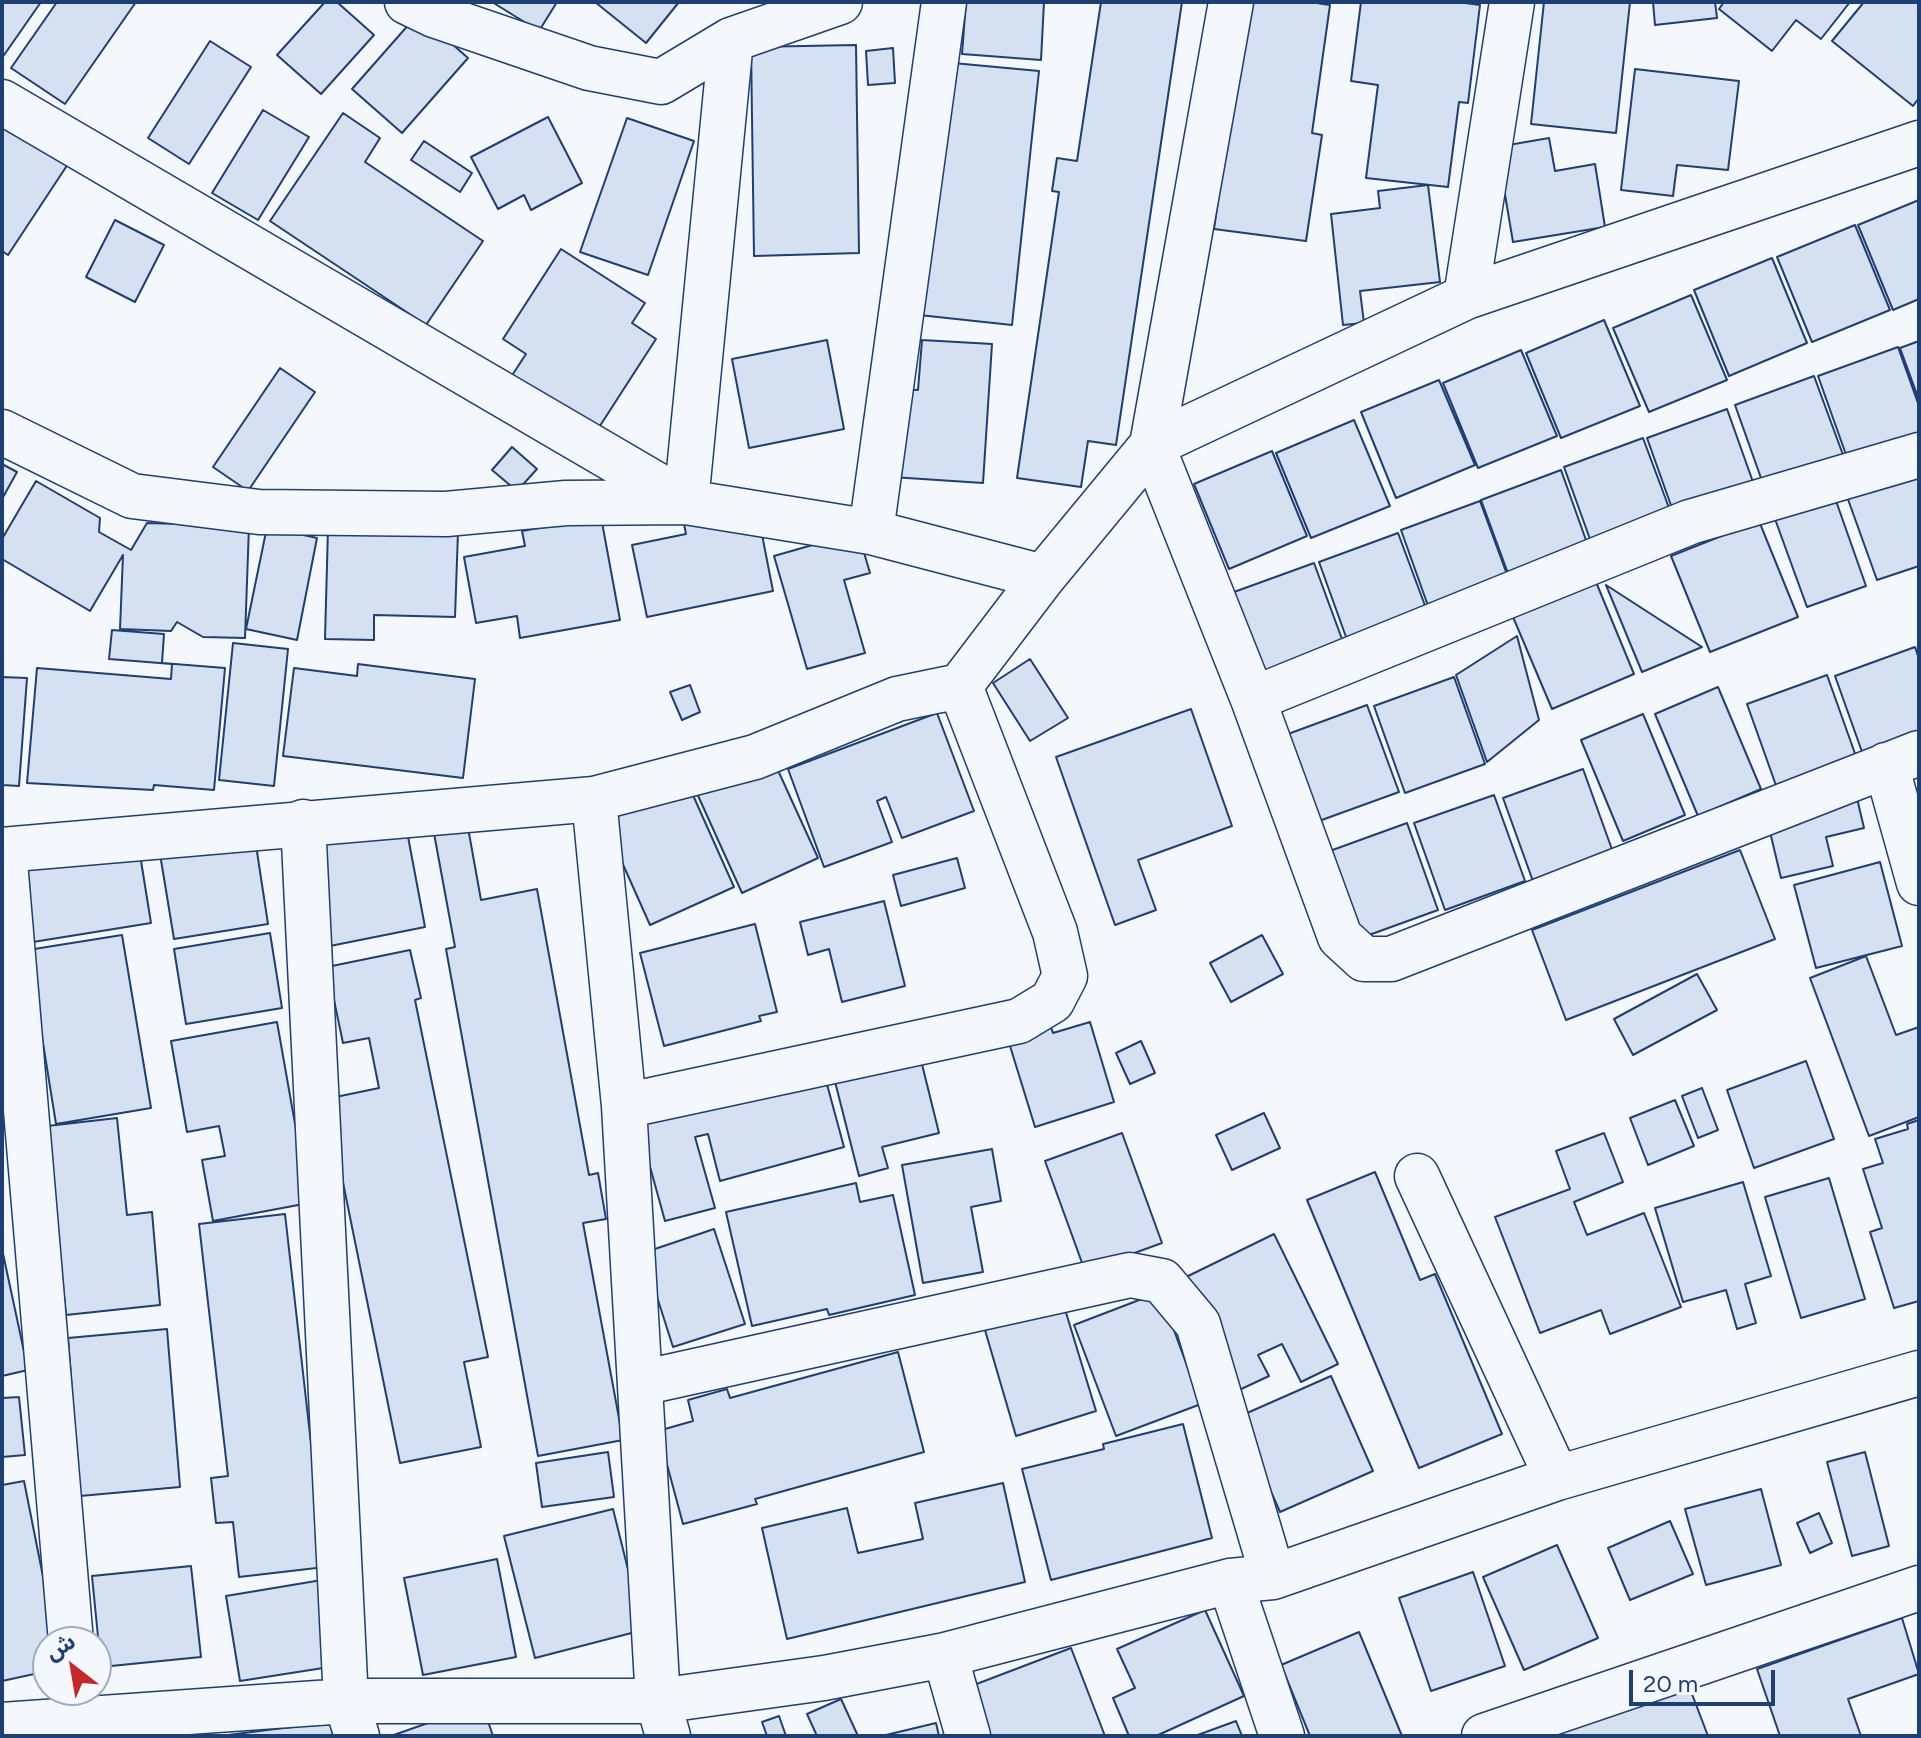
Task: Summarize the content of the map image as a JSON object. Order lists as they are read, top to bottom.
{
  "scale_bar": "20 m",
  "north": "top left"
}
